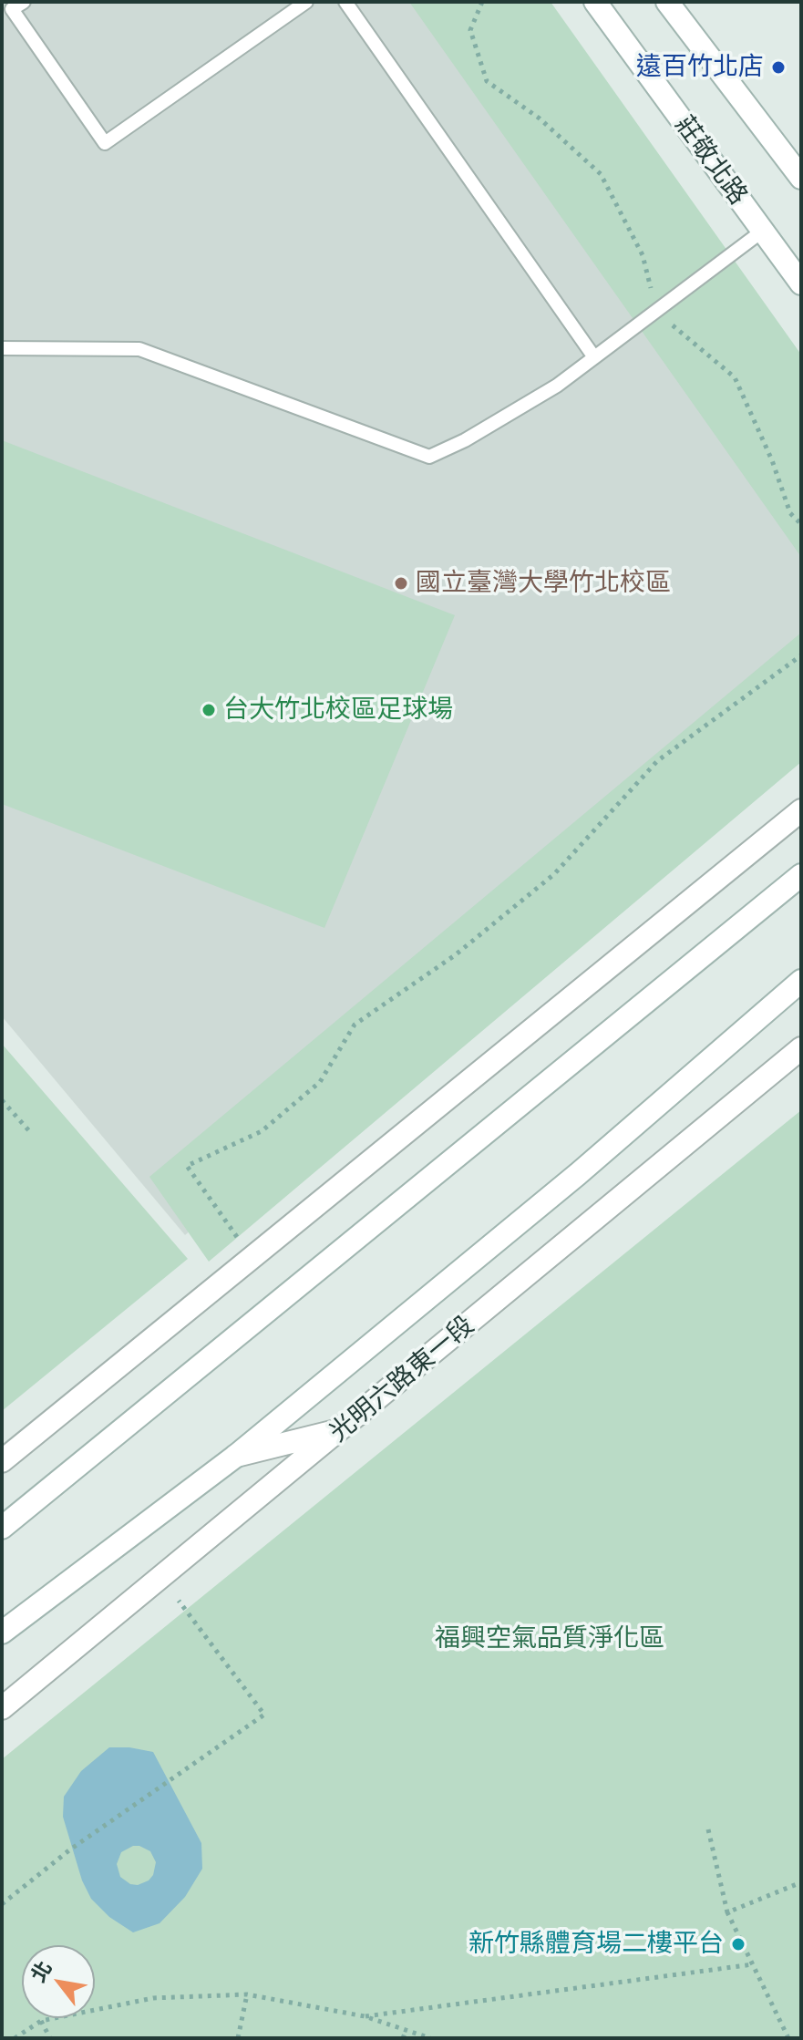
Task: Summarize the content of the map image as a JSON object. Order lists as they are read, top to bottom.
{
  "streets": {
    "street": ["莊敬北路", "光明六路東一段"]
  },
  "parks": ["福興空氣品質淨化區"],
  "places": [
    "遠百竹北店",
    "國立臺灣大學竹北校區",
    "台大竹北校區足球場",
    "新竹縣體育場二樓平台"
  ],
  "north": "top left"
}
